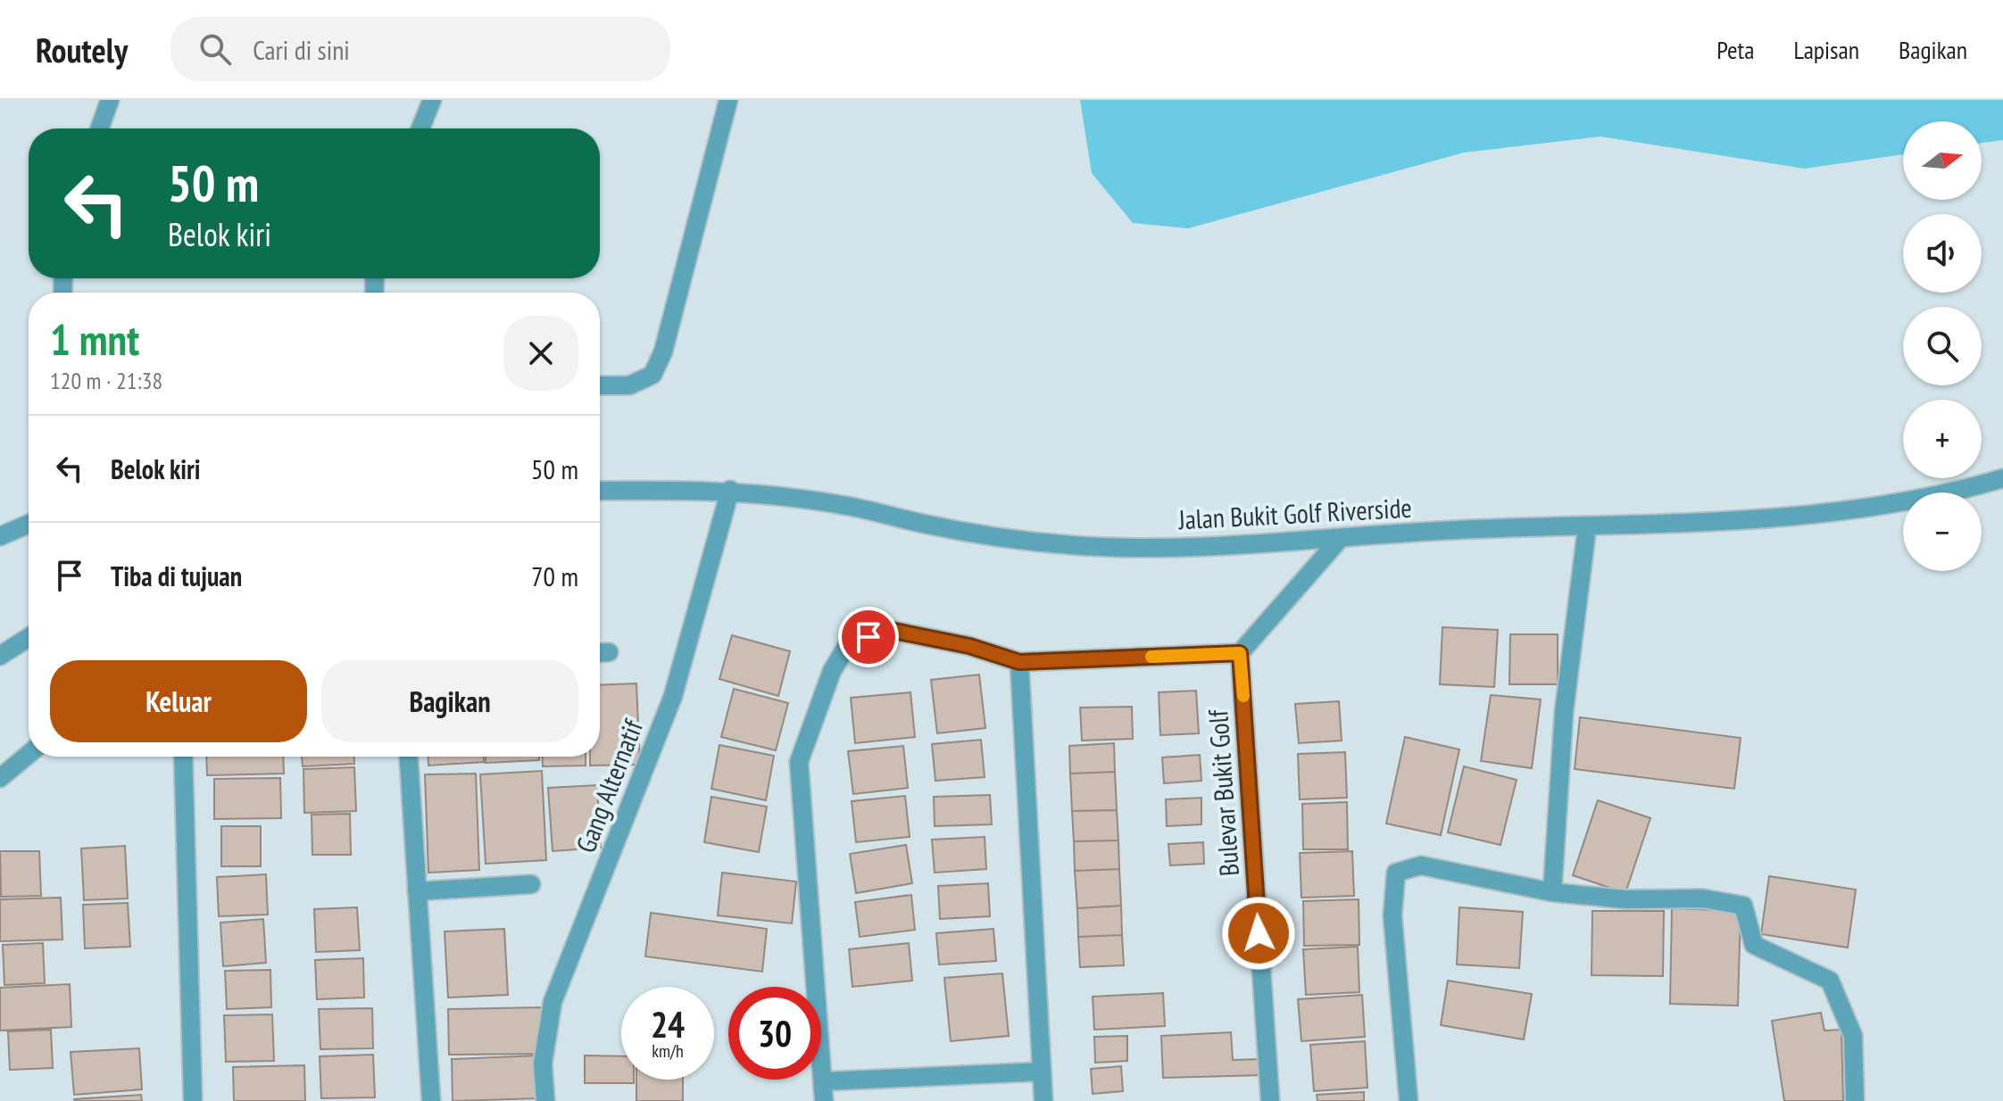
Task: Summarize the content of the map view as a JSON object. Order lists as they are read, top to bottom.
{
  "streets": {
    "street": ["Jalan Bukit Golf Riverside", "Gang Alternatif", "Bulevar Bukit Golf"]
  },
  "crossings": [
    ["Jalan Bukit Golf Riverside", "Gang Alternatif"]
  ],
  "north": "right",
  "page": {
    "header": "Routely",
    "search": "Cari di sini",
    "nav": ["Peta", "Lapisan", "Bagikan"],
    "map_buttons": ["+", "−"],
    "turn": ["50 m", "Belok kiri"],
    "heading": ["1 mnt", "120 m · 21:38"],
    "list": [
      {
        "name": "Belok kiri",
        "value": "50 m"
      },
      {
        "name": "Tiba di tujuan",
        "value": "70 m"
      }
    ],
    "buttons": ["Keluar", "Bagikan"],
    "speed": "24 km/h",
    "limit": "30"
  }
}
